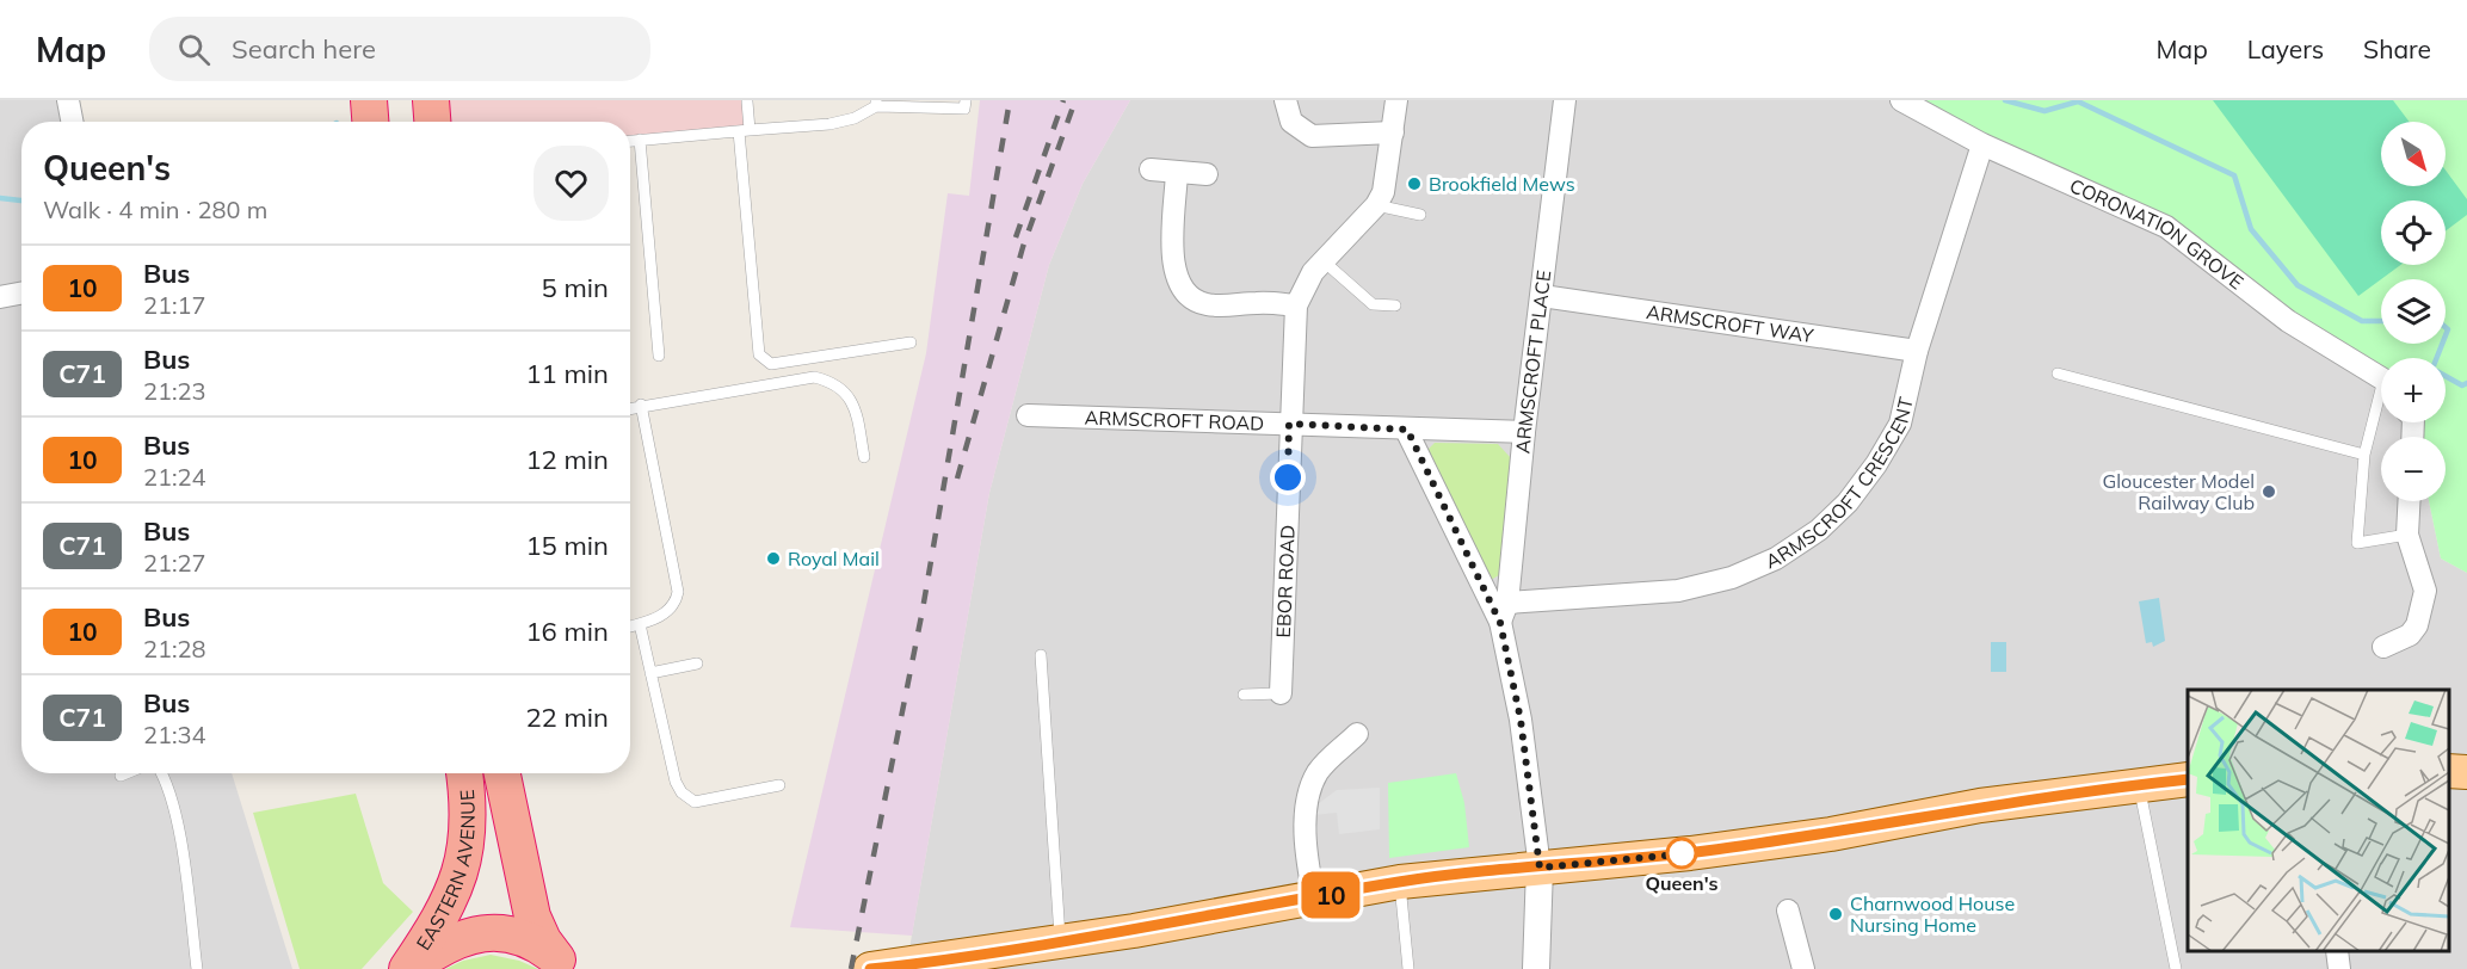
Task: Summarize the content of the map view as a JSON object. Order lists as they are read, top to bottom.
{
  "streets": {
    "highway": ["EASTERN AVENUE"],
    "street": [
      "CORONATION GROVE",
      "ARMSCROFT WAY",
      "ARMSCROFT PLACE",
      "ARMSCROFT ROAD",
      "ARMSCROFT CRESCENT",
      "EBOR ROAD"
    ]
  },
  "crossings": [
    ["CORONATION GROVE", "ARMSCROFT CRESCENT"],
    ["ARMSCROFT WAY", "ARMSCROFT PLACE"],
    ["ARMSCROFT WAY", "ARMSCROFT CRESCENT"],
    ["ARMSCROFT PLACE", "ARMSCROFT ROAD"],
    ["ARMSCROFT PLACE", "ARMSCROFT CRESCENT"],
    ["ARMSCROFT ROAD", "EBOR ROAD"]
  ],
  "places": [
    "Brookfield Mews",
    "Gloucester Model Railway Club",
    "Royal Mail",
    "Queen's",
    "Charnwood House Nursing Home"
  ],
  "lines": ["bus line 10"],
  "north": "bottom right",
  "page": {
    "header": "Map",
    "search": "Search here",
    "nav": ["Map", "Layers", "Share"],
    "on_map": "10",
    "map_buttons": ["+", "−"],
    "heading": ["Queen's", "Walk · 4 min · 280 m"],
    "list": [
      {
        "mark": "10",
        "name": "Bus",
        "note": "21:17",
        "value": "5 min"
      },
      {
        "mark": "C71",
        "name": "Bus",
        "note": "21:23",
        "value": "11 min"
      },
      {
        "mark": "10",
        "name": "Bus",
        "note": "21:24",
        "value": "12 min"
      },
      {
        "mark": "C71",
        "name": "Bus",
        "note": "21:27",
        "value": "15 min"
      },
      {
        "mark": "10",
        "name": "Bus",
        "note": "21:28",
        "value": "16 min"
      },
      {
        "mark": "C71",
        "name": "Bus",
        "note": "21:34",
        "value": "22 min"
      }
    ]
  }
}
